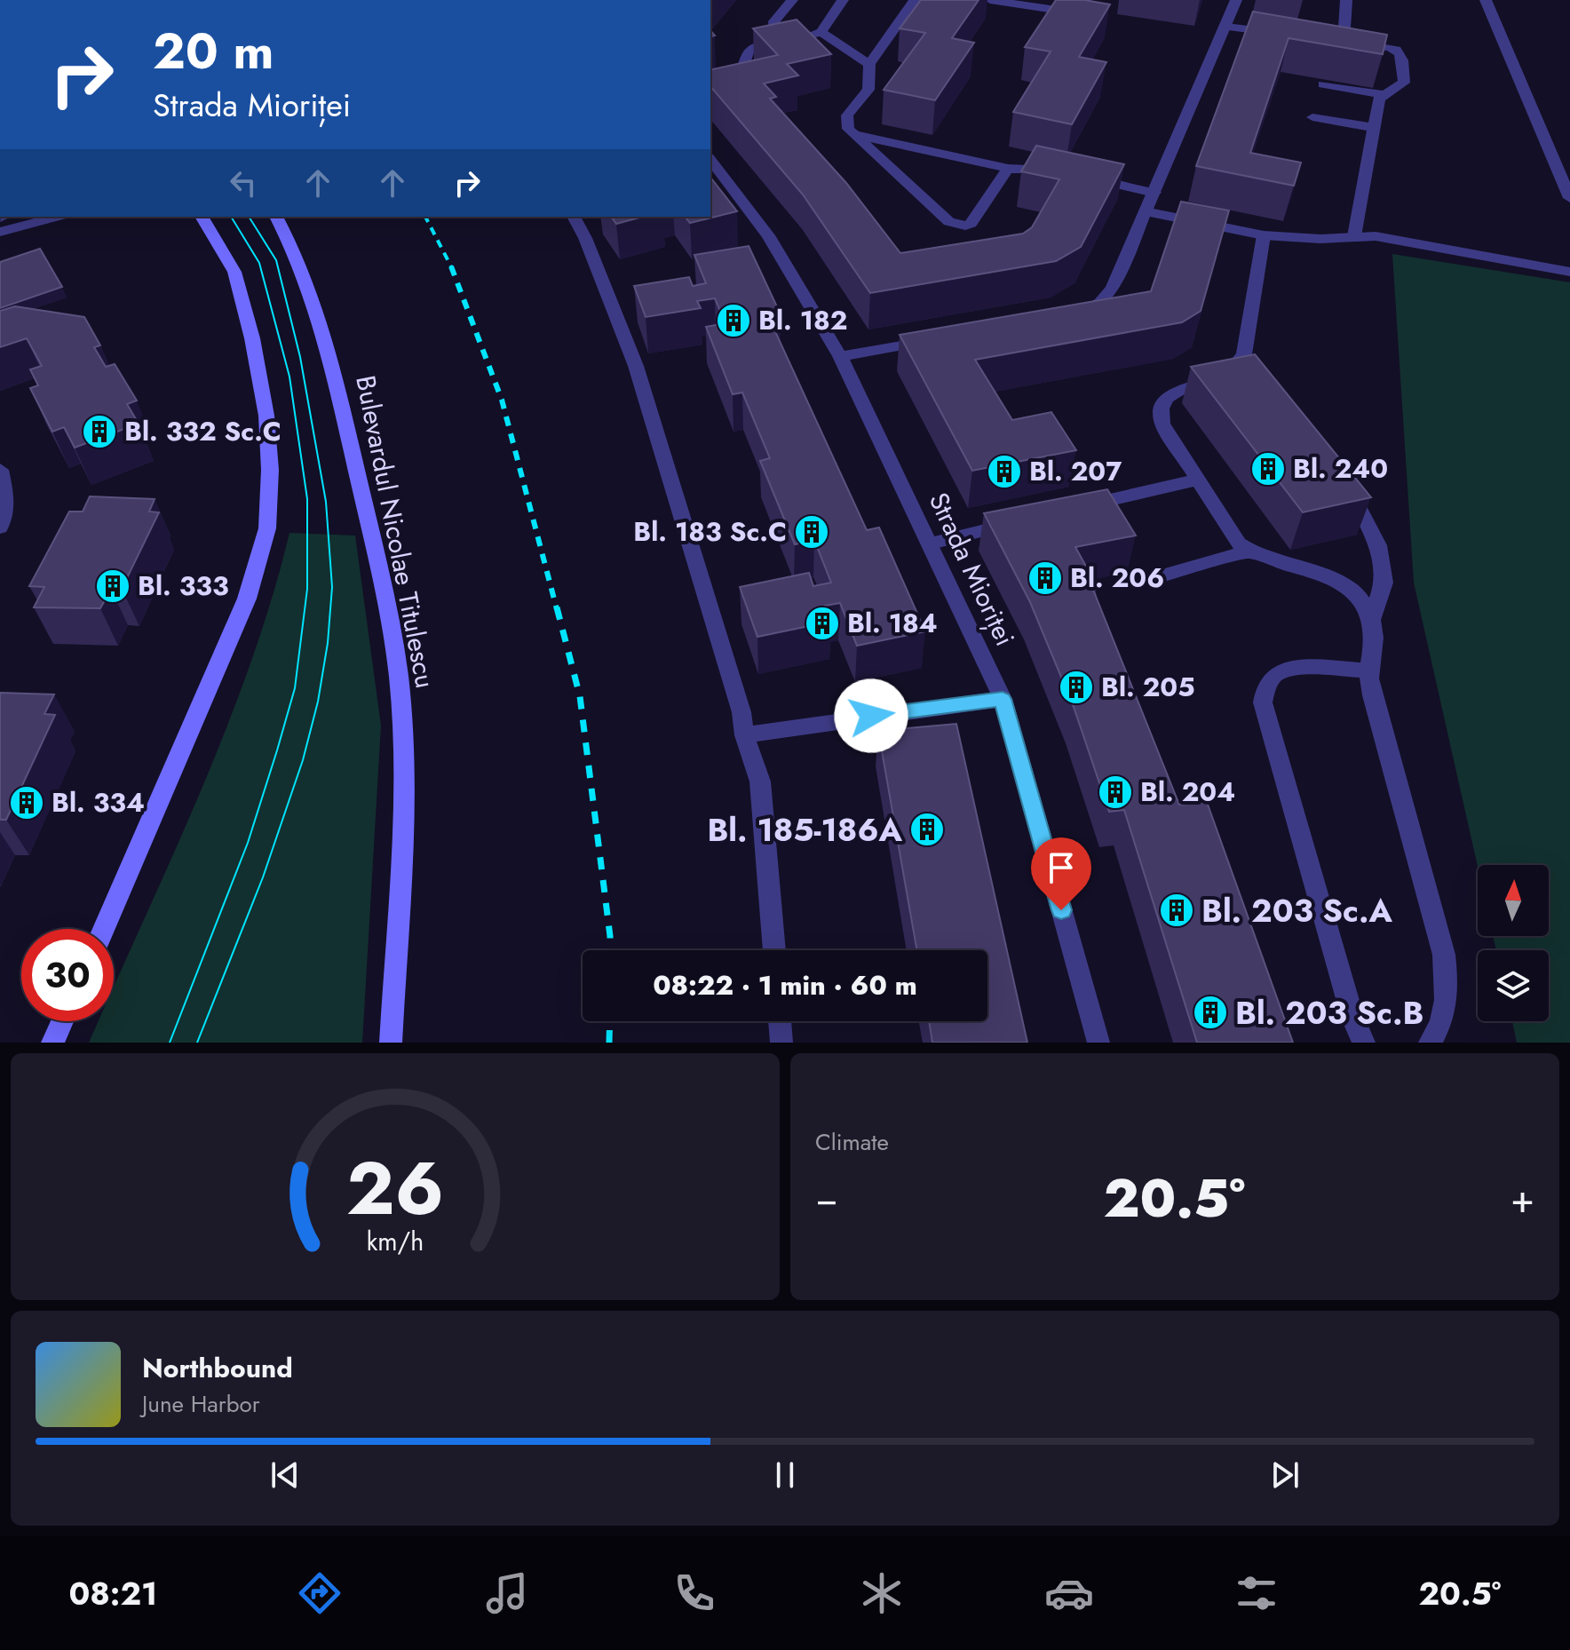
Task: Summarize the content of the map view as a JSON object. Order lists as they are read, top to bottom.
{
  "streets": {
    "main road": ["Bulevardul Nicolae Titulescu"],
    "street": ["Strada Mioriței"]
  },
  "places": {
    "building": [
      "Bl. 182",
      "Bl. 332 Sc.C",
      "Bl. 240",
      "Bl. 207",
      "Bl. 183 Sc.C",
      "Bl. 206",
      "Bl. 333",
      "Bl. 184",
      "Bl. 205",
      "Bl. 204",
      "Bl. 334",
      "Bl. 185-186A",
      "Bl. 203 Sc.A",
      "Bl. 203 Sc.B"
    ]
  },
  "north": "top",
  "page": {
    "turn": ["20 m", "Strada Mioriței"],
    "limit": "30",
    "trip": "08:22 · 1 min · 60 m",
    "tile": "Climate",
    "heat": ["−", "20.5°", "+"],
    "song": ["Northbound", "June Harbor"],
    "tabs": ["08:21", "20.5°"],
    "gauge": ["26", "km/h"]
  }
}
